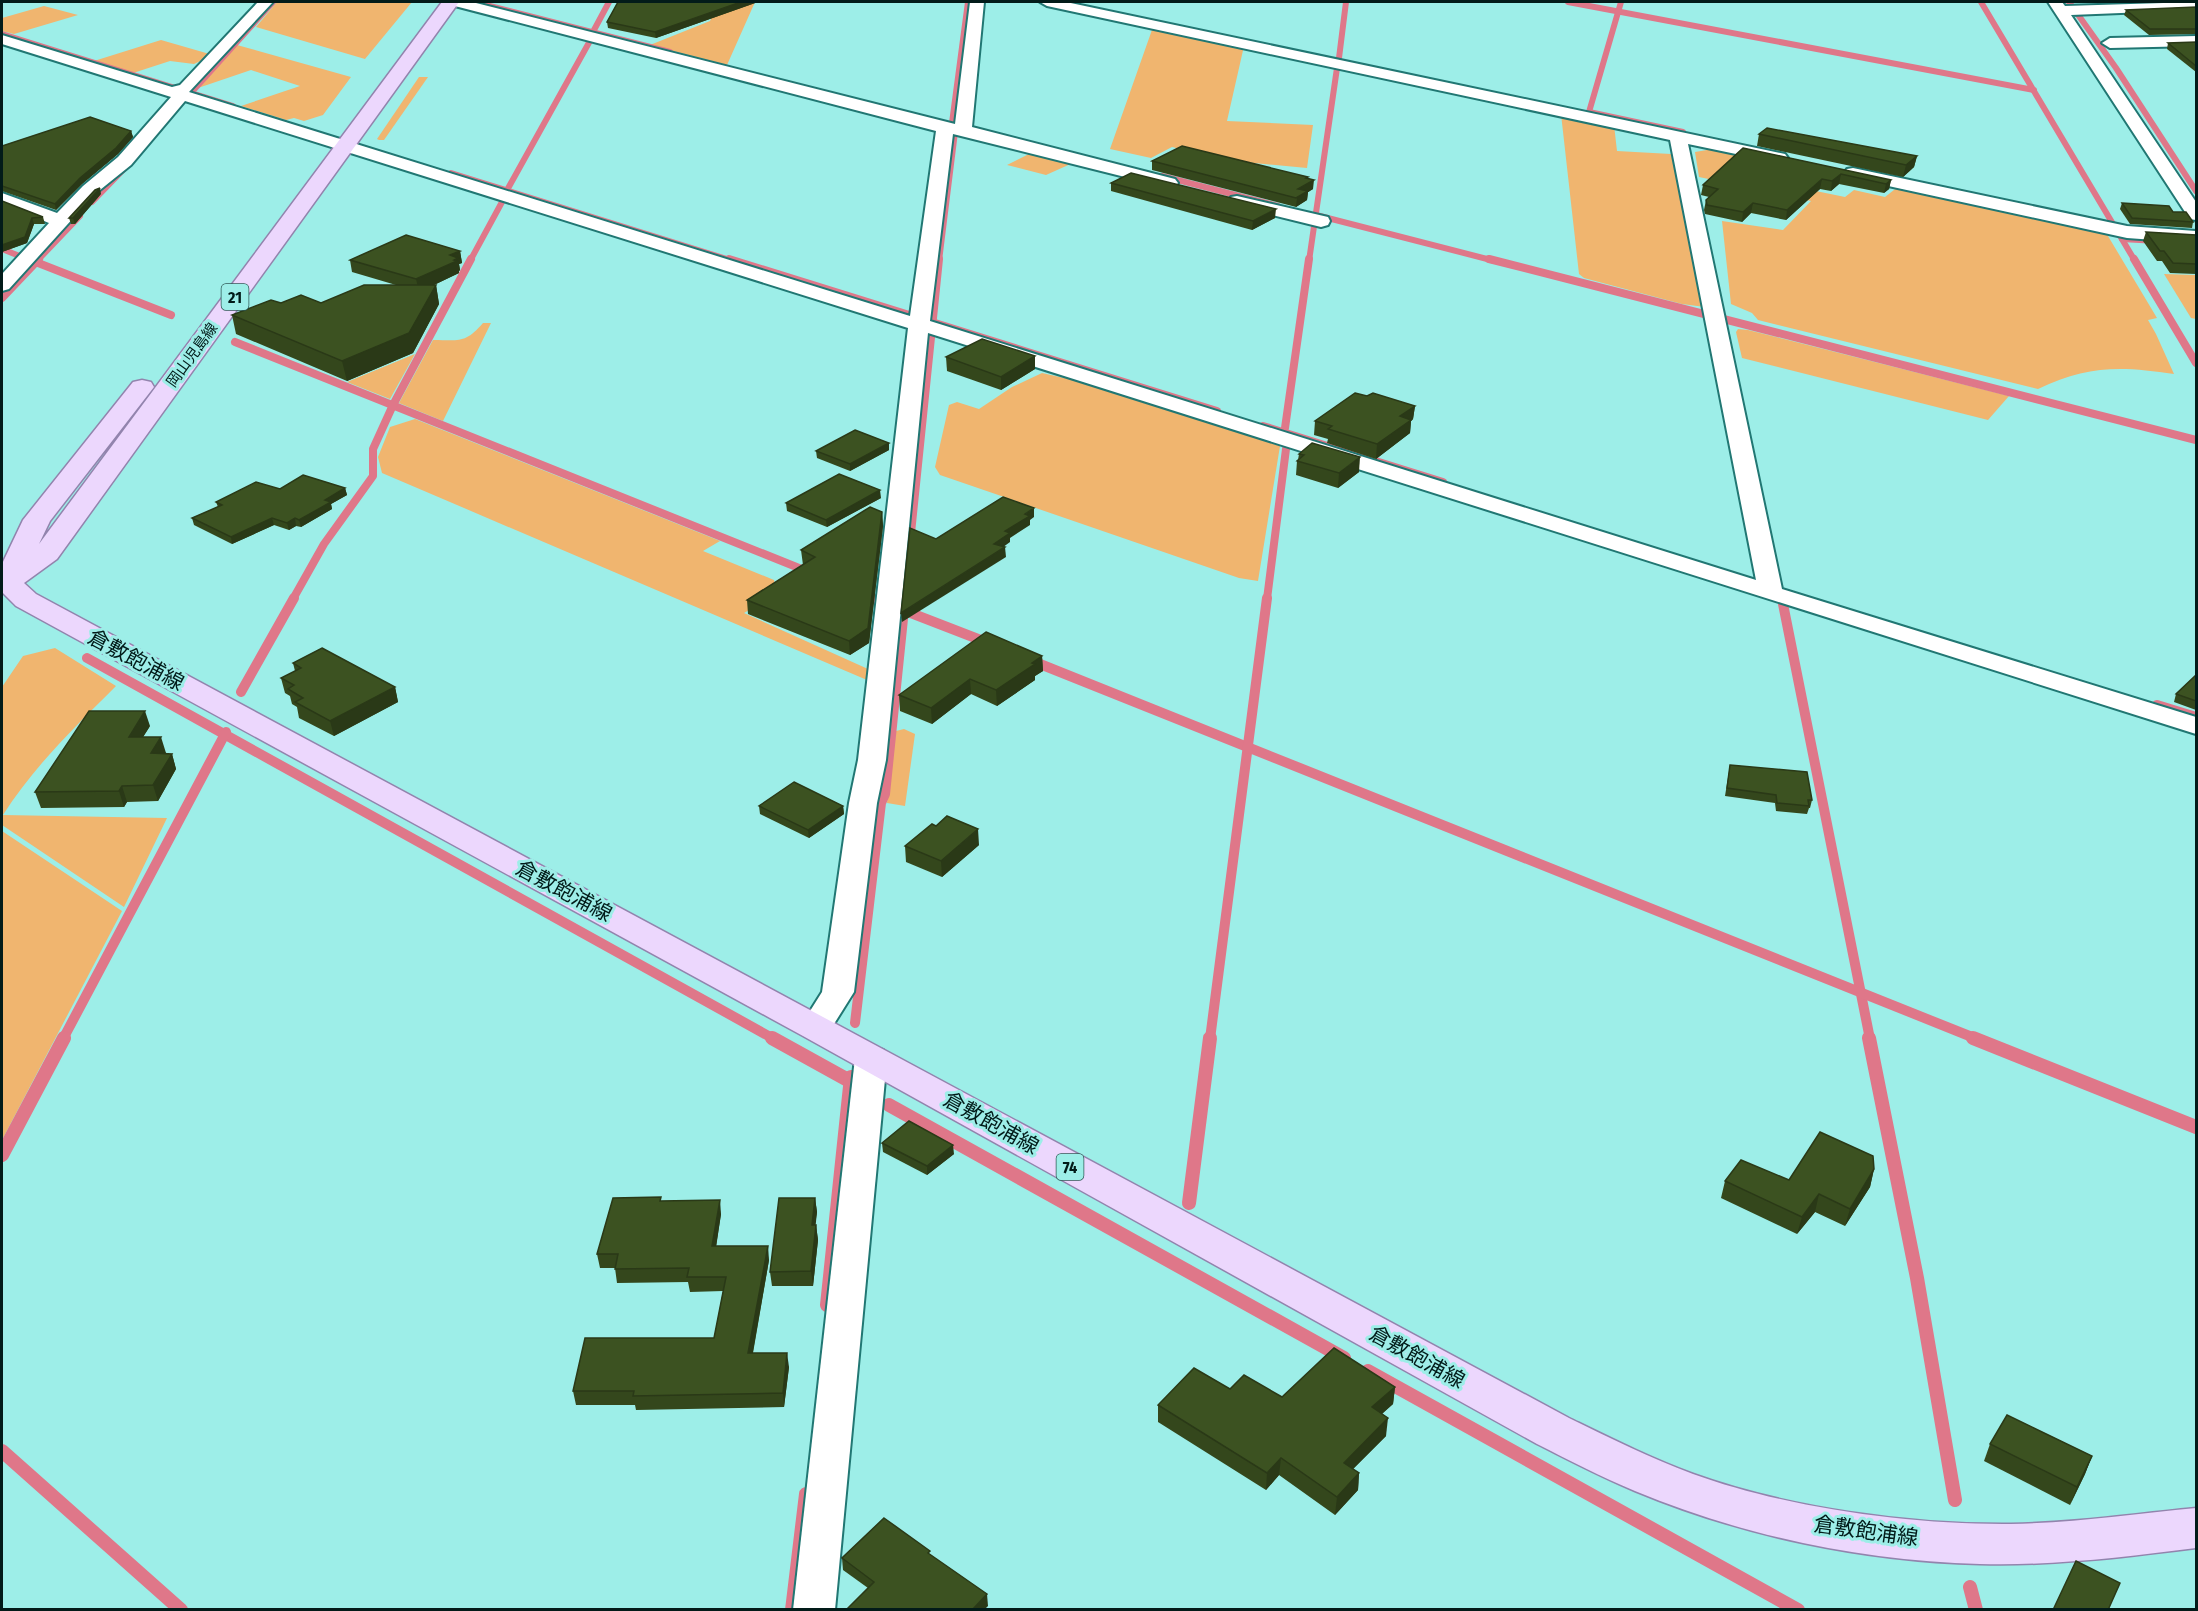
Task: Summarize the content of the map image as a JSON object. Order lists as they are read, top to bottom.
{
  "streets": {
    "main road": [
      "21",
      "岡山児島線",
      "倉敷飽浦線",
      "74"
    ]
  },
  "crossings": [
    ["岡山児島線", "倉敷飽浦線"]
  ]
}
